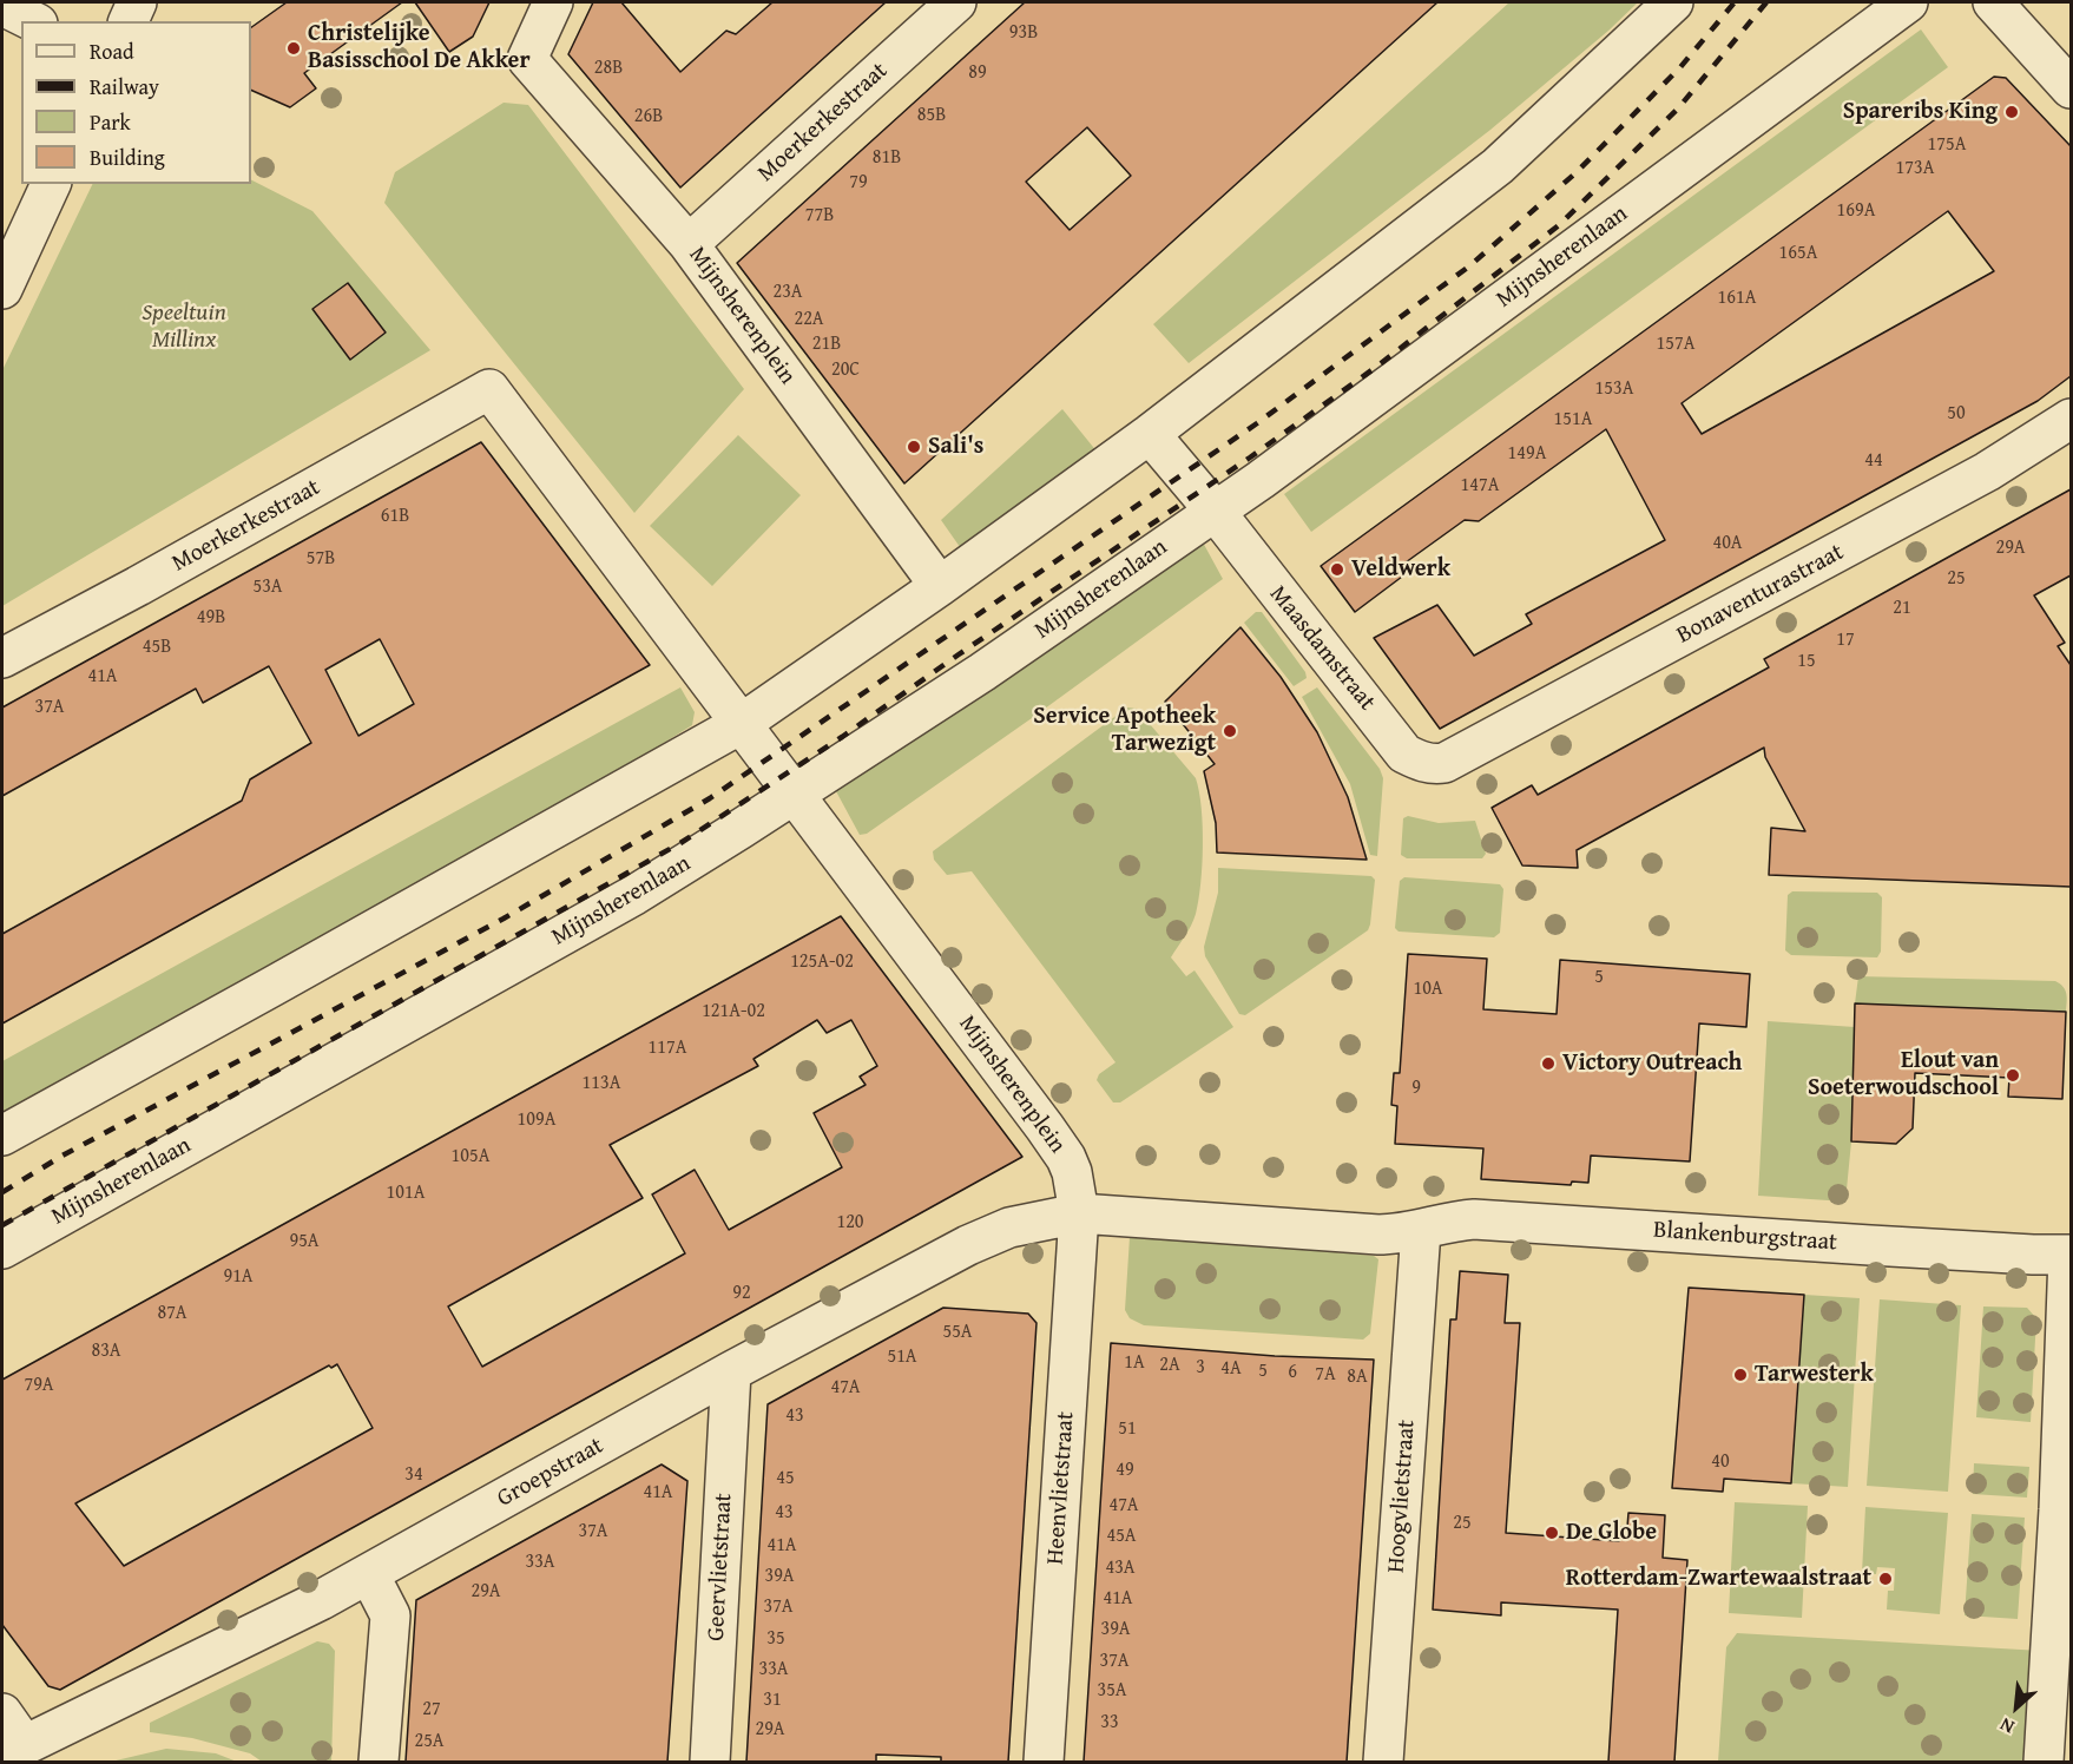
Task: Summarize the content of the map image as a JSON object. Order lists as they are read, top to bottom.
{
  "streets": {
    "street": [
      "Moerkerkestraat",
      "Mijnsherenlaan",
      "Mijnsherenplein",
      "Bonaventurastraat",
      "Maasdamstraat",
      "Blankenburgstraat",
      "Groepstraat",
      "Heenvlietstraat",
      "Hoogvlietstraat",
      "Geervlietstraat"
    ]
  },
  "crossings": [
    ["Moerkerkestraat", "Mijnsherenplein"],
    ["Mijnsherenlaan", "Mijnsherenplein"],
    ["Mijnsherenlaan", "Maasdamstraat"],
    ["Mijnsherenplein", "Groepstraat"],
    ["Mijnsherenplein", "Heenvlietstraat"],
    ["Bonaventurastraat", "Maasdamstraat"],
    ["Blankenburgstraat", "Hoogvlietstraat"],
    ["Groepstraat", "Heenvlietstraat"],
    ["Groepstraat", "Geervlietstraat"]
  ],
  "parks": ["Speeltuin Millinx"],
  "places": [
    "Christelijke Basisschool De Akker",
    "Spareribs King",
    "Sali's",
    "Veldwerk",
    "Service Apotheek Tarwezigt",
    "Victory Outreach",
    "Elout van Soeterwoudschool",
    "Tarwesterk",
    "De Globe",
    "Rotterdam-Zwartewaalstraat"
  ],
  "house_numbers": [
    "93B",
    "28B",
    "89",
    "85B",
    "26B",
    "175A",
    "81B",
    "173A",
    "79",
    "169A",
    "77B",
    "165A",
    "23A",
    "161A",
    "22A",
    "21B",
    "157A",
    "20C",
    "153A",
    "50",
    "151A",
    "149A",
    "44",
    "147A",
    "61B",
    "40A",
    "29A",
    "57B",
    "25",
    "53A",
    "21",
    "49B",
    "17",
    "45B",
    "15",
    "41A",
    "37A",
    "125A-02",
    "5",
    "10A",
    "121A-02",
    "117A",
    "113A",
    "9",
    "109A",
    "105A",
    "101A",
    "120",
    "95A",
    "91A",
    "92",
    "87A",
    "55A",
    "83A",
    "51A",
    "1A",
    "2A",
    "3",
    "4A",
    "5",
    "6",
    "7A",
    "8A",
    "79A",
    "47A",
    "43",
    "51",
    "40",
    "49",
    "34",
    "45",
    "41A",
    "47A",
    "43",
    "25",
    "37A",
    "45A",
    "41A",
    "33A",
    "43A",
    "39A",
    "29A",
    "41A",
    "37A",
    "39A",
    "35",
    "37A",
    "33A",
    "35A",
    "31",
    "27",
    "33",
    "29A",
    "25A"
  ],
  "legend": [
    "Road",
    "Railway",
    "Park",
    "Building"
  ],
  "north": "bottom left"
}
